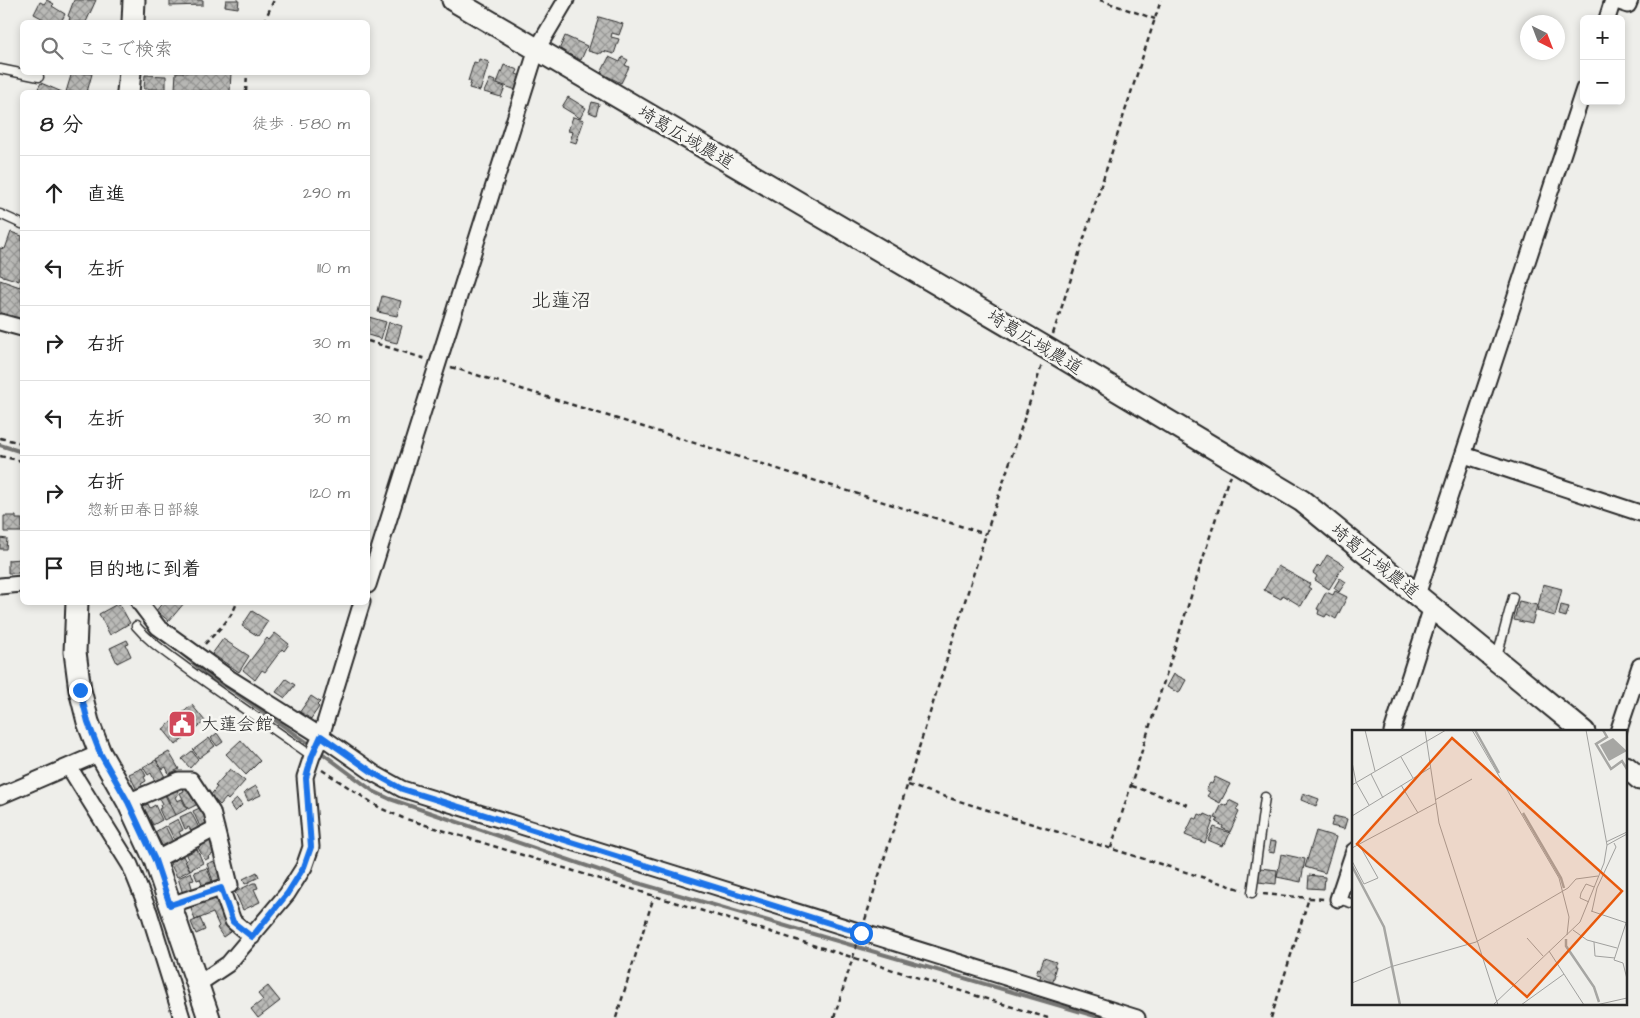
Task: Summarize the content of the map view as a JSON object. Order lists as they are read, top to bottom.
{
  "streets": {
    "street": ["埼葛広域農道"]
  },
  "districts": ["北蓮沼"],
  "places": {
    "public building": ["大蓮会館"]
  },
  "north": "bottom right",
  "page": {
    "map_buttons": ["+", "−"],
    "search": "ここで検索",
    "heading": ["8 分", "徒歩 · 580 m"],
    "list": [
      ["直進", "290 m"],
      ["左折", "110 m"],
      ["右折", "30 m"],
      ["左折", "30 m"],
      ["右折", "惣新田春日部線", "120 m"],
      "目的地に到着"
    ]
  }
}
